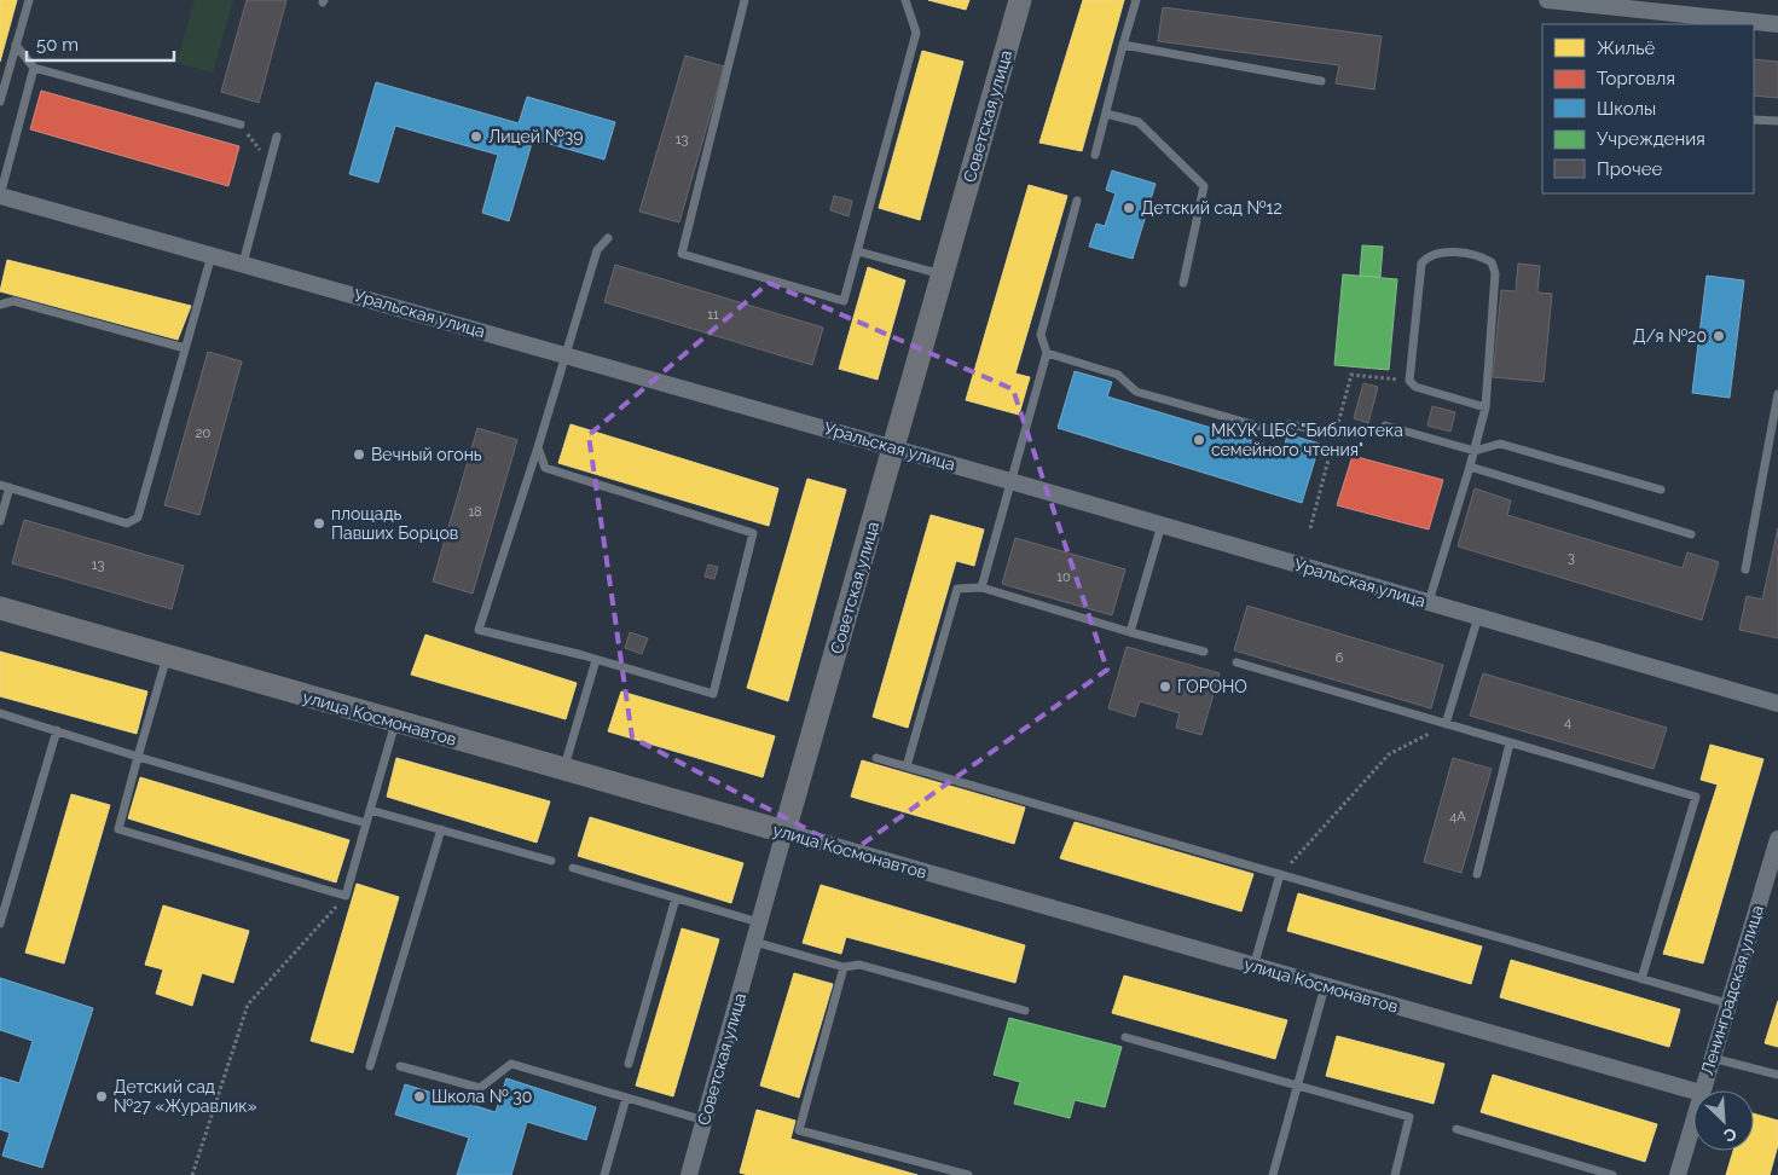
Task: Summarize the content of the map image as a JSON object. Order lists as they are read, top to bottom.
{
  "streets": {
    "street": [
      "Советская улица",
      "Уральская улица",
      "улица Космонавтов",
      "Ленинградская улица"
    ]
  },
  "crossings": [
    ["Советская улица", "Уральская улица"],
    ["Советская улица", "улица Космонавтов"]
  ],
  "places": [
    "Лицей №39",
    "Детский сад №12",
    "Д/я №20",
    "МКУК ЦБС \"Библиотека семейного чтения\"",
    "Вечный огонь",
    "площадь Павших Борцов",
    "ГОРОНО",
    "Детский сад №27 «Журавлик»",
    "Школа № 30"
  ],
  "house_numbers": [
    "13",
    "11",
    "20",
    "18",
    "3",
    "13",
    "10",
    "6",
    "4",
    "4А"
  ],
  "legend": [
    "Жильё",
    "Торговля",
    "Школы",
    "Учреждения",
    "Прочее"
  ],
  "scale_bar": "50 m",
  "north": "bottom right"
}
